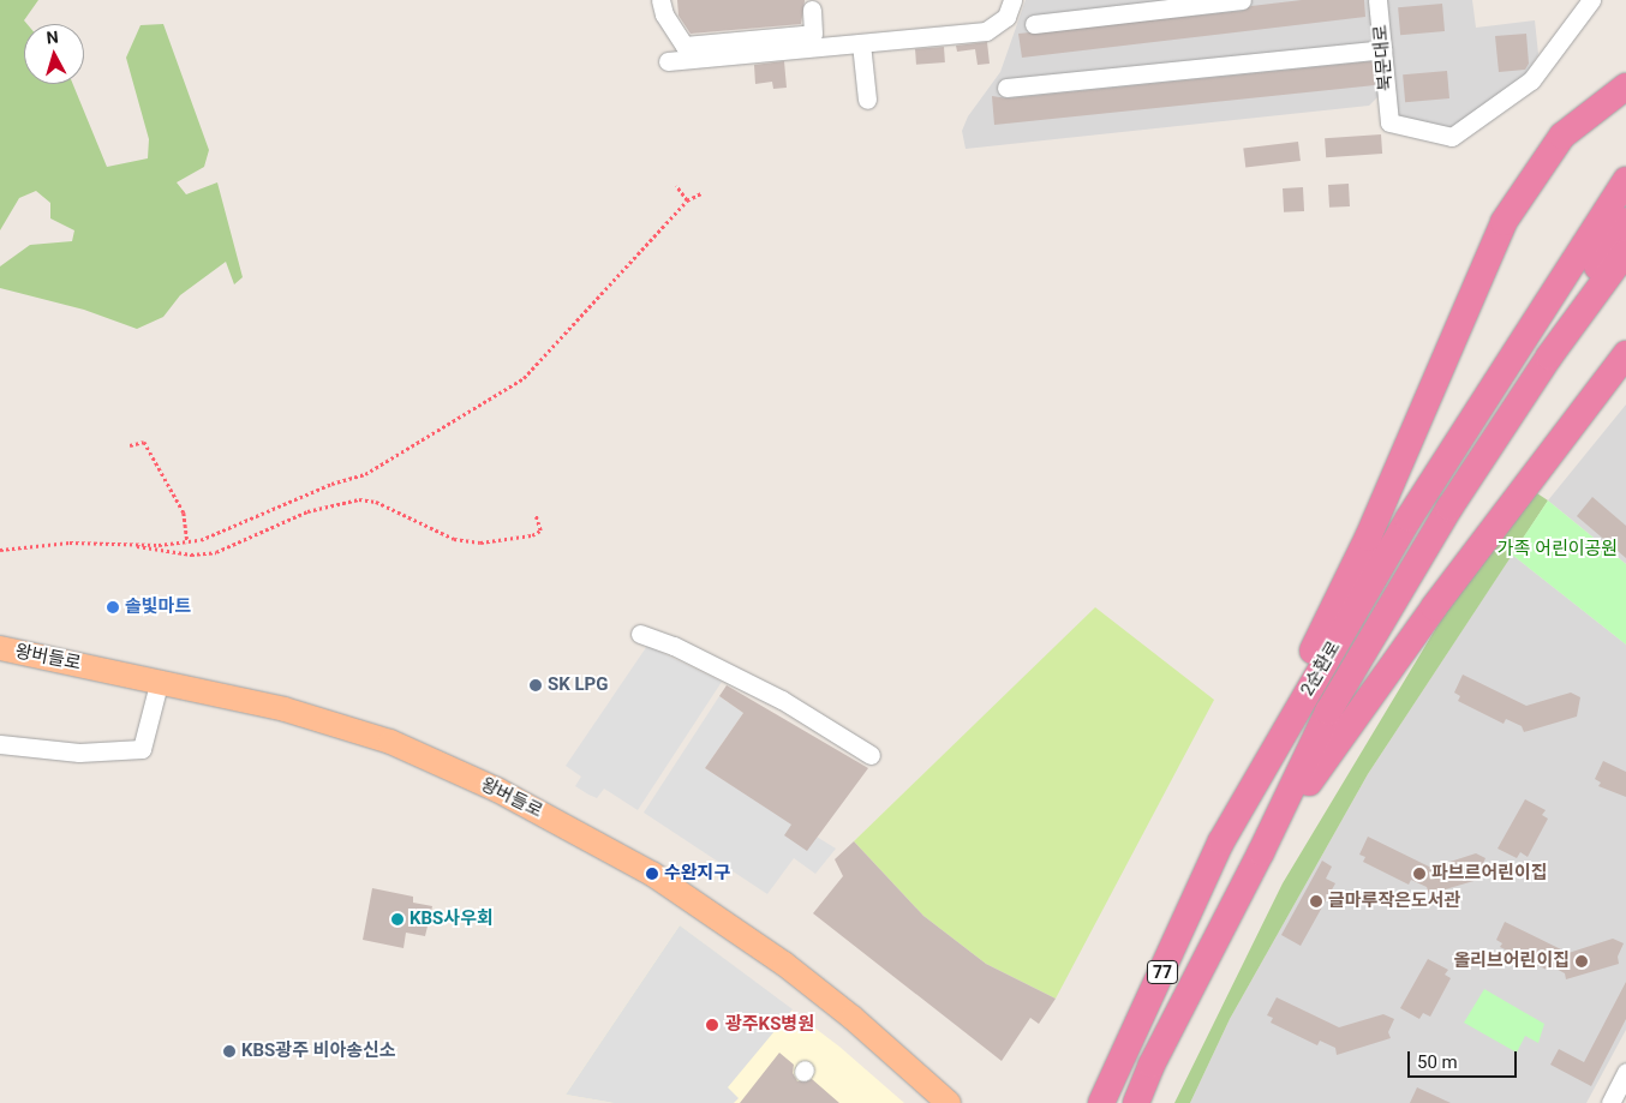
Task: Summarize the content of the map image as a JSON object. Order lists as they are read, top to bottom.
{
  "streets": {
    "highway": ["2순환로", "77"],
    "main road": ["왕버들로"],
    "street": ["북문대로"]
  },
  "parks": ["가족 어린이공원"],
  "places": [
    "솔빛마트",
    "SK LPG",
    "수완지구",
    "파브르어린이집",
    "글마루작은도서관",
    "KBS사우회",
    "올리브어린이집",
    "광주KS병원",
    "KBS광주 비아송신소"
  ],
  "scale_bar": "50 m",
  "north": "top"
}
